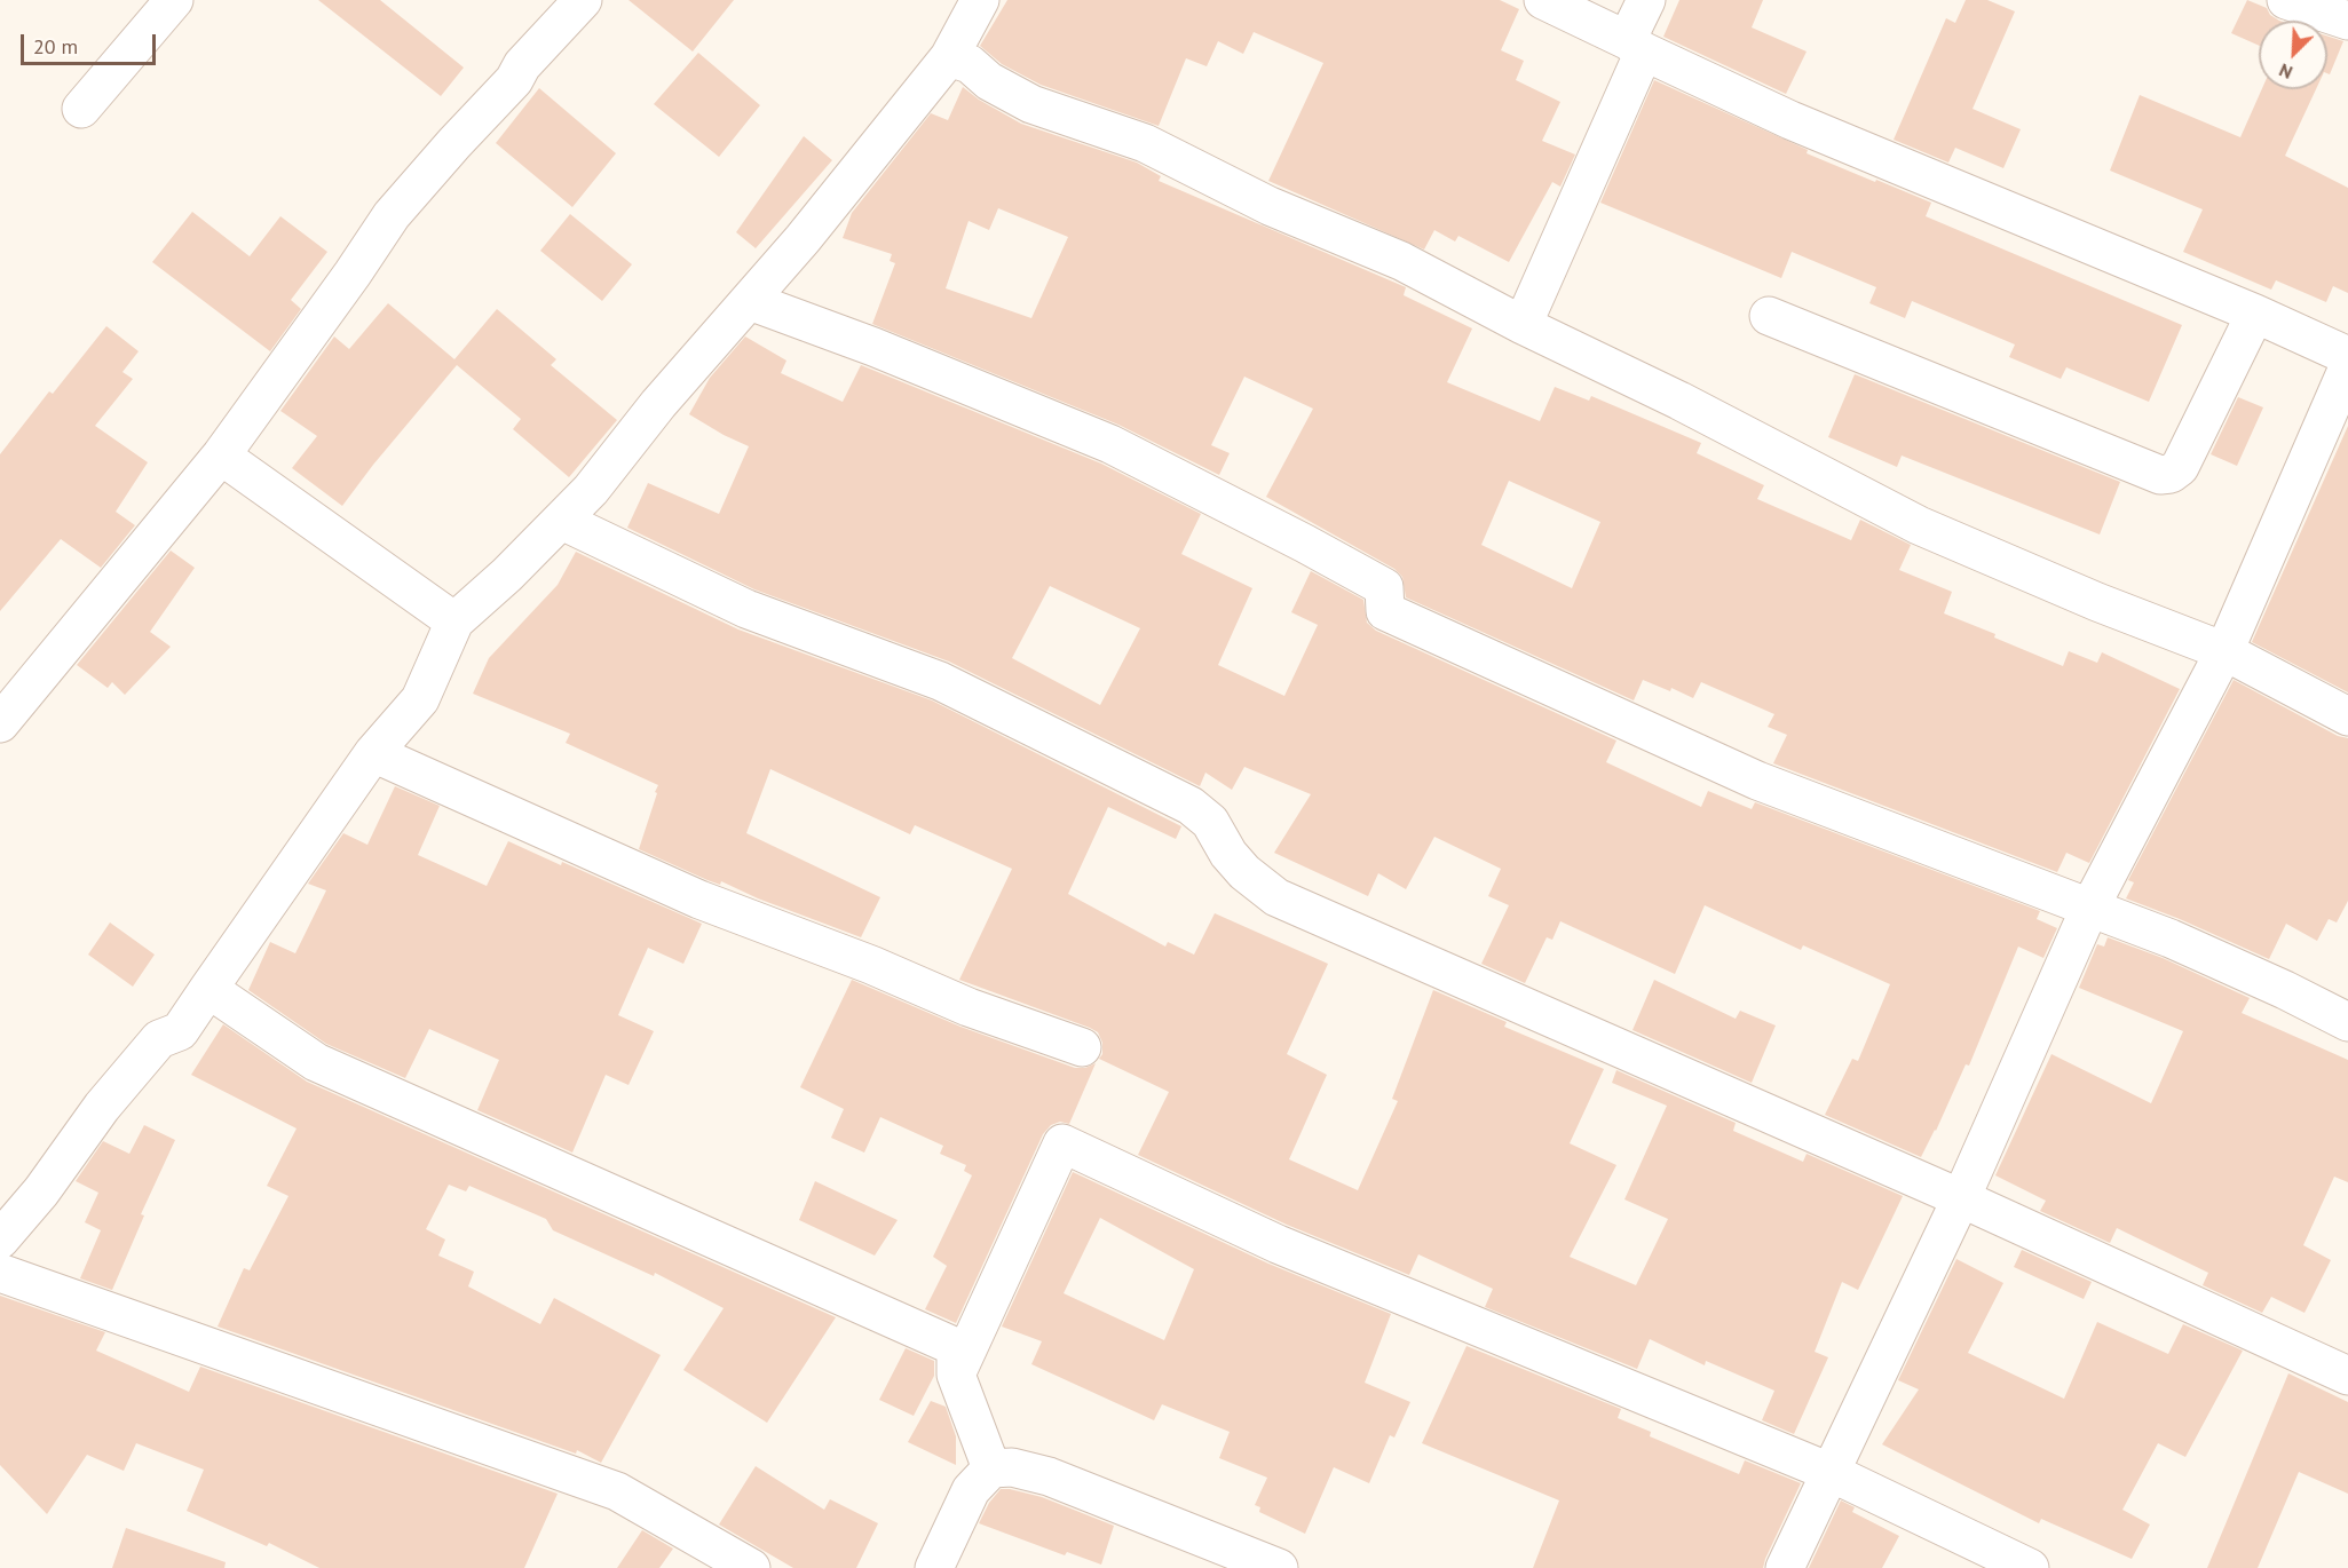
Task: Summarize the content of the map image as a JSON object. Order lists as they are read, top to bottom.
{
  "scale_bar": "20 m",
  "north": "bottom left"
}
